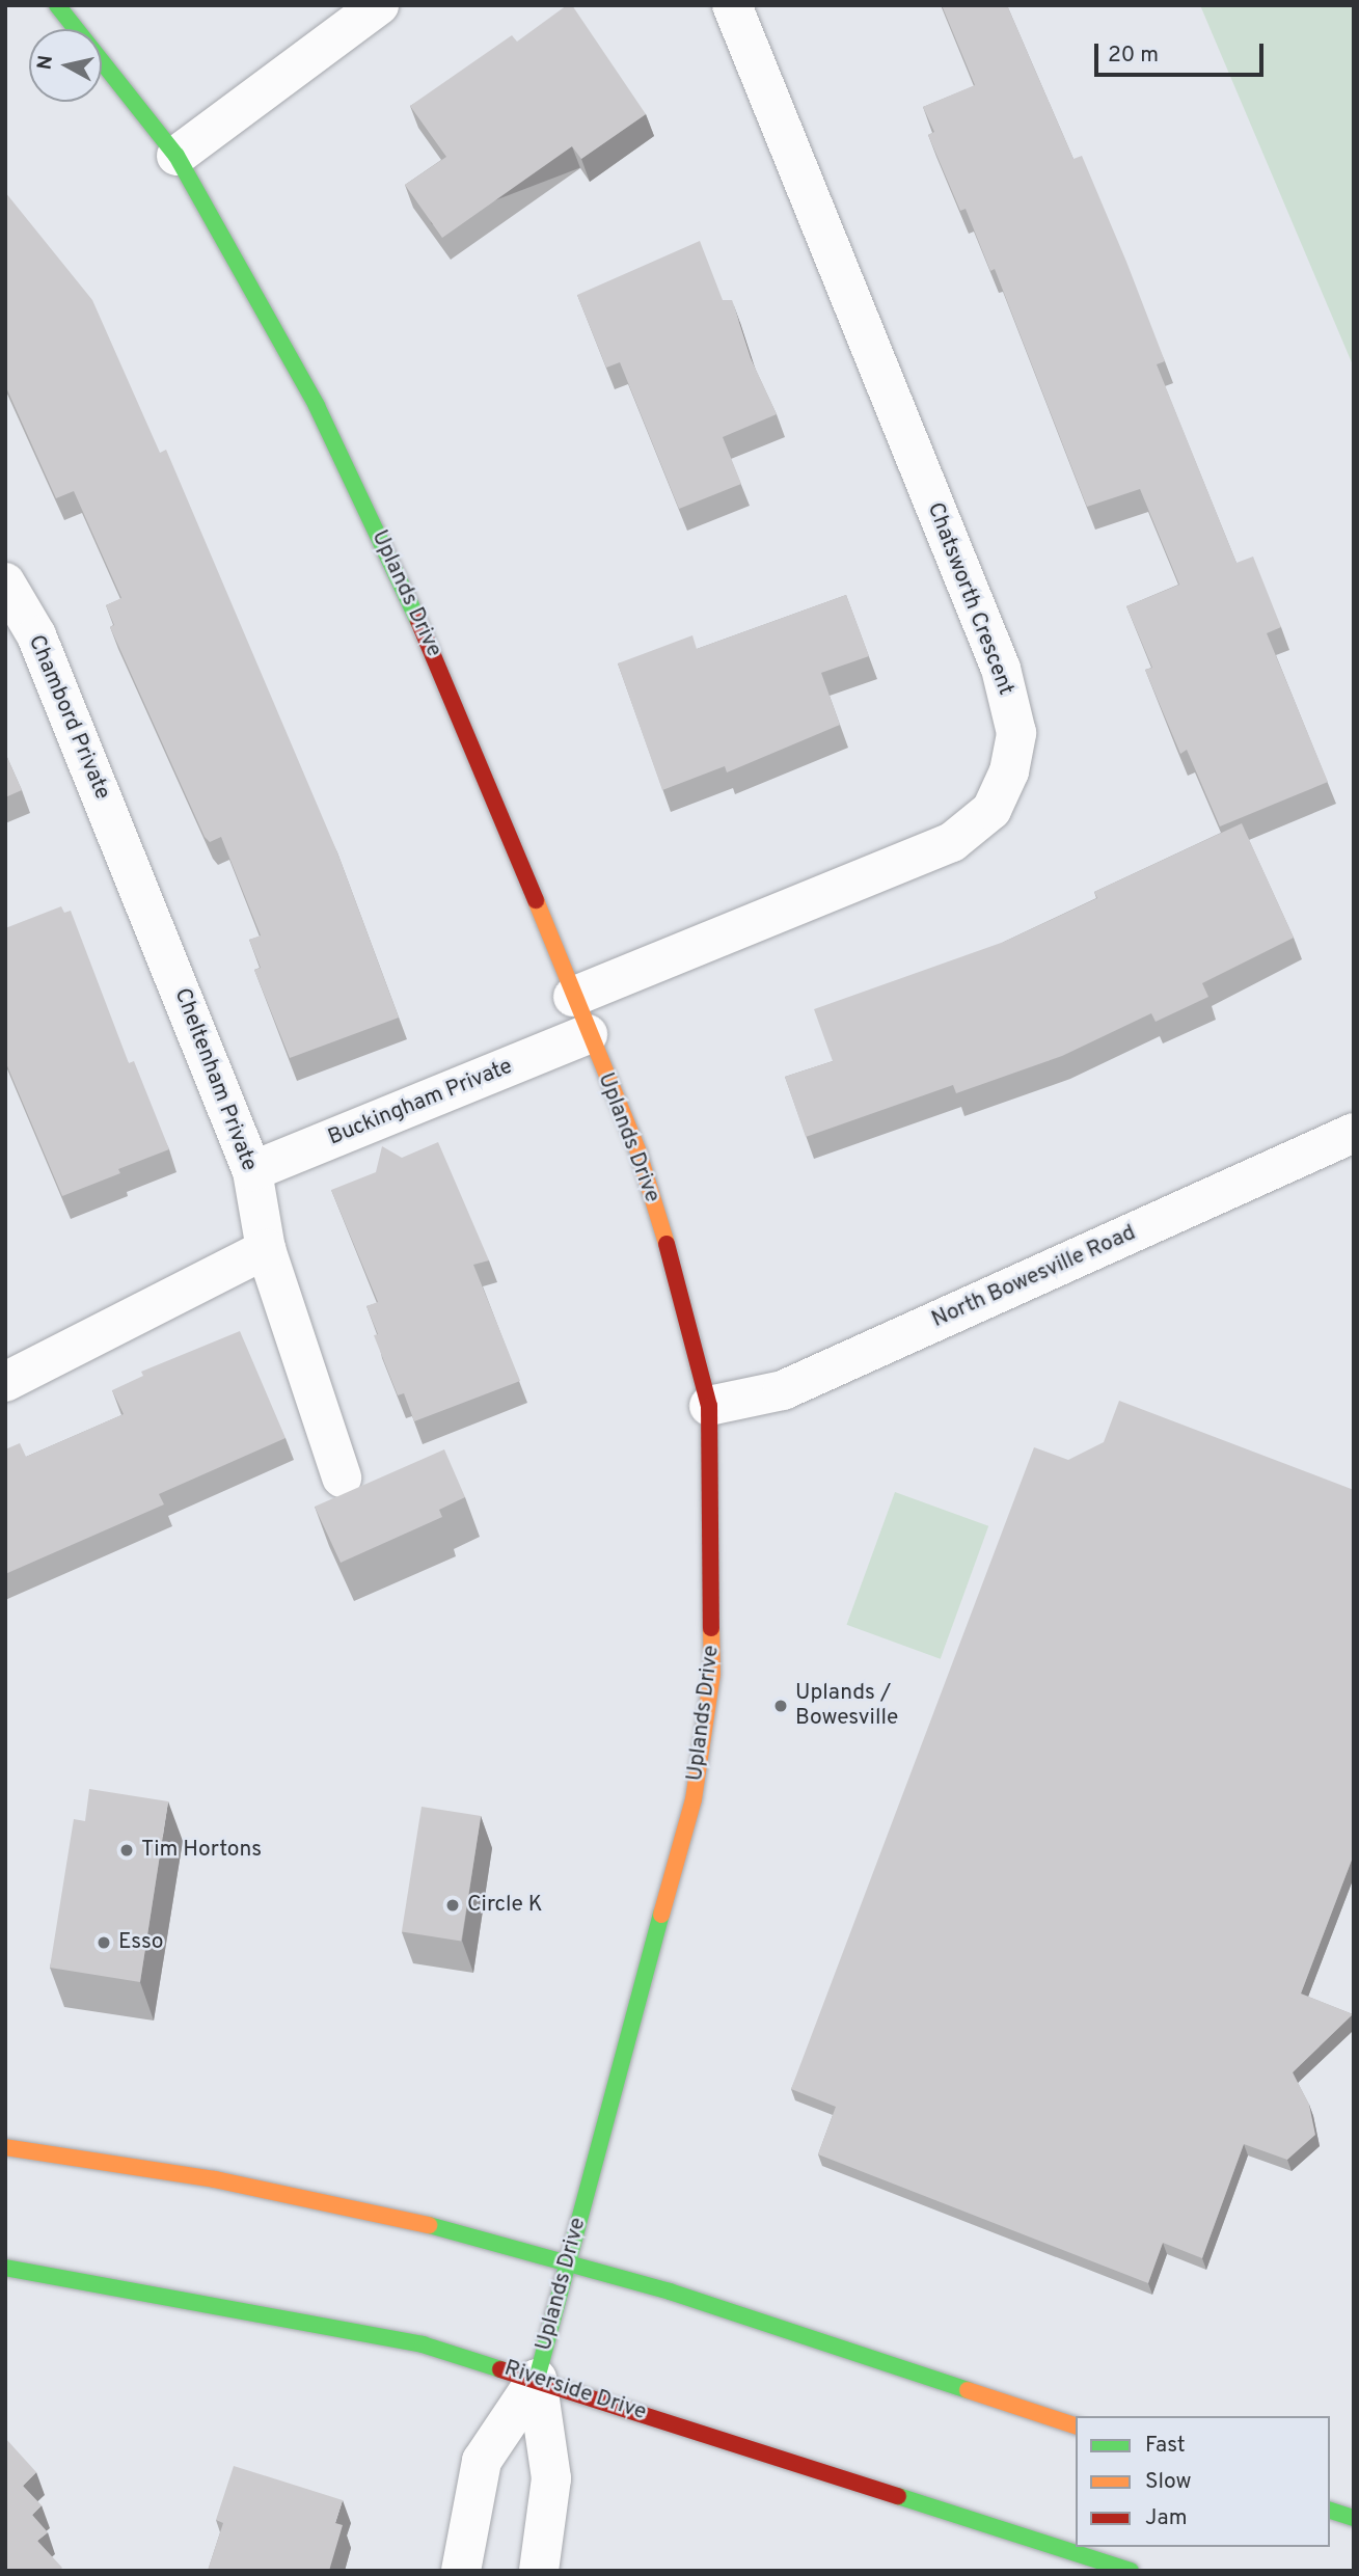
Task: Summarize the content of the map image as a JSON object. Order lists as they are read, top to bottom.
{
  "streets": {
    "street": [
      "Uplands Drive",
      "Chatsworth Crescent",
      "Chambord Private",
      "Cheltenham Private",
      "Buckingham Private",
      "North Bowesville Road",
      "Riverside Drive"
    ]
  },
  "crossings": [
    ["Uplands Drive", "Chatsworth Crescent"],
    ["Uplands Drive", "Buckingham Private"],
    ["Uplands Drive", "North Bowesville Road"],
    ["Uplands Drive", "Riverside Drive"],
    ["Chambord Private", "Cheltenham Private"],
    ["Cheltenham Private", "Buckingham Private"]
  ],
  "places": [
    "Uplands / Bowesville",
    "Tim Hortons",
    "Circle K",
    "Esso"
  ],
  "legend": ["Fast", "Slow", "Jam"],
  "scale_bar": "20 m",
  "north": "left"
}
